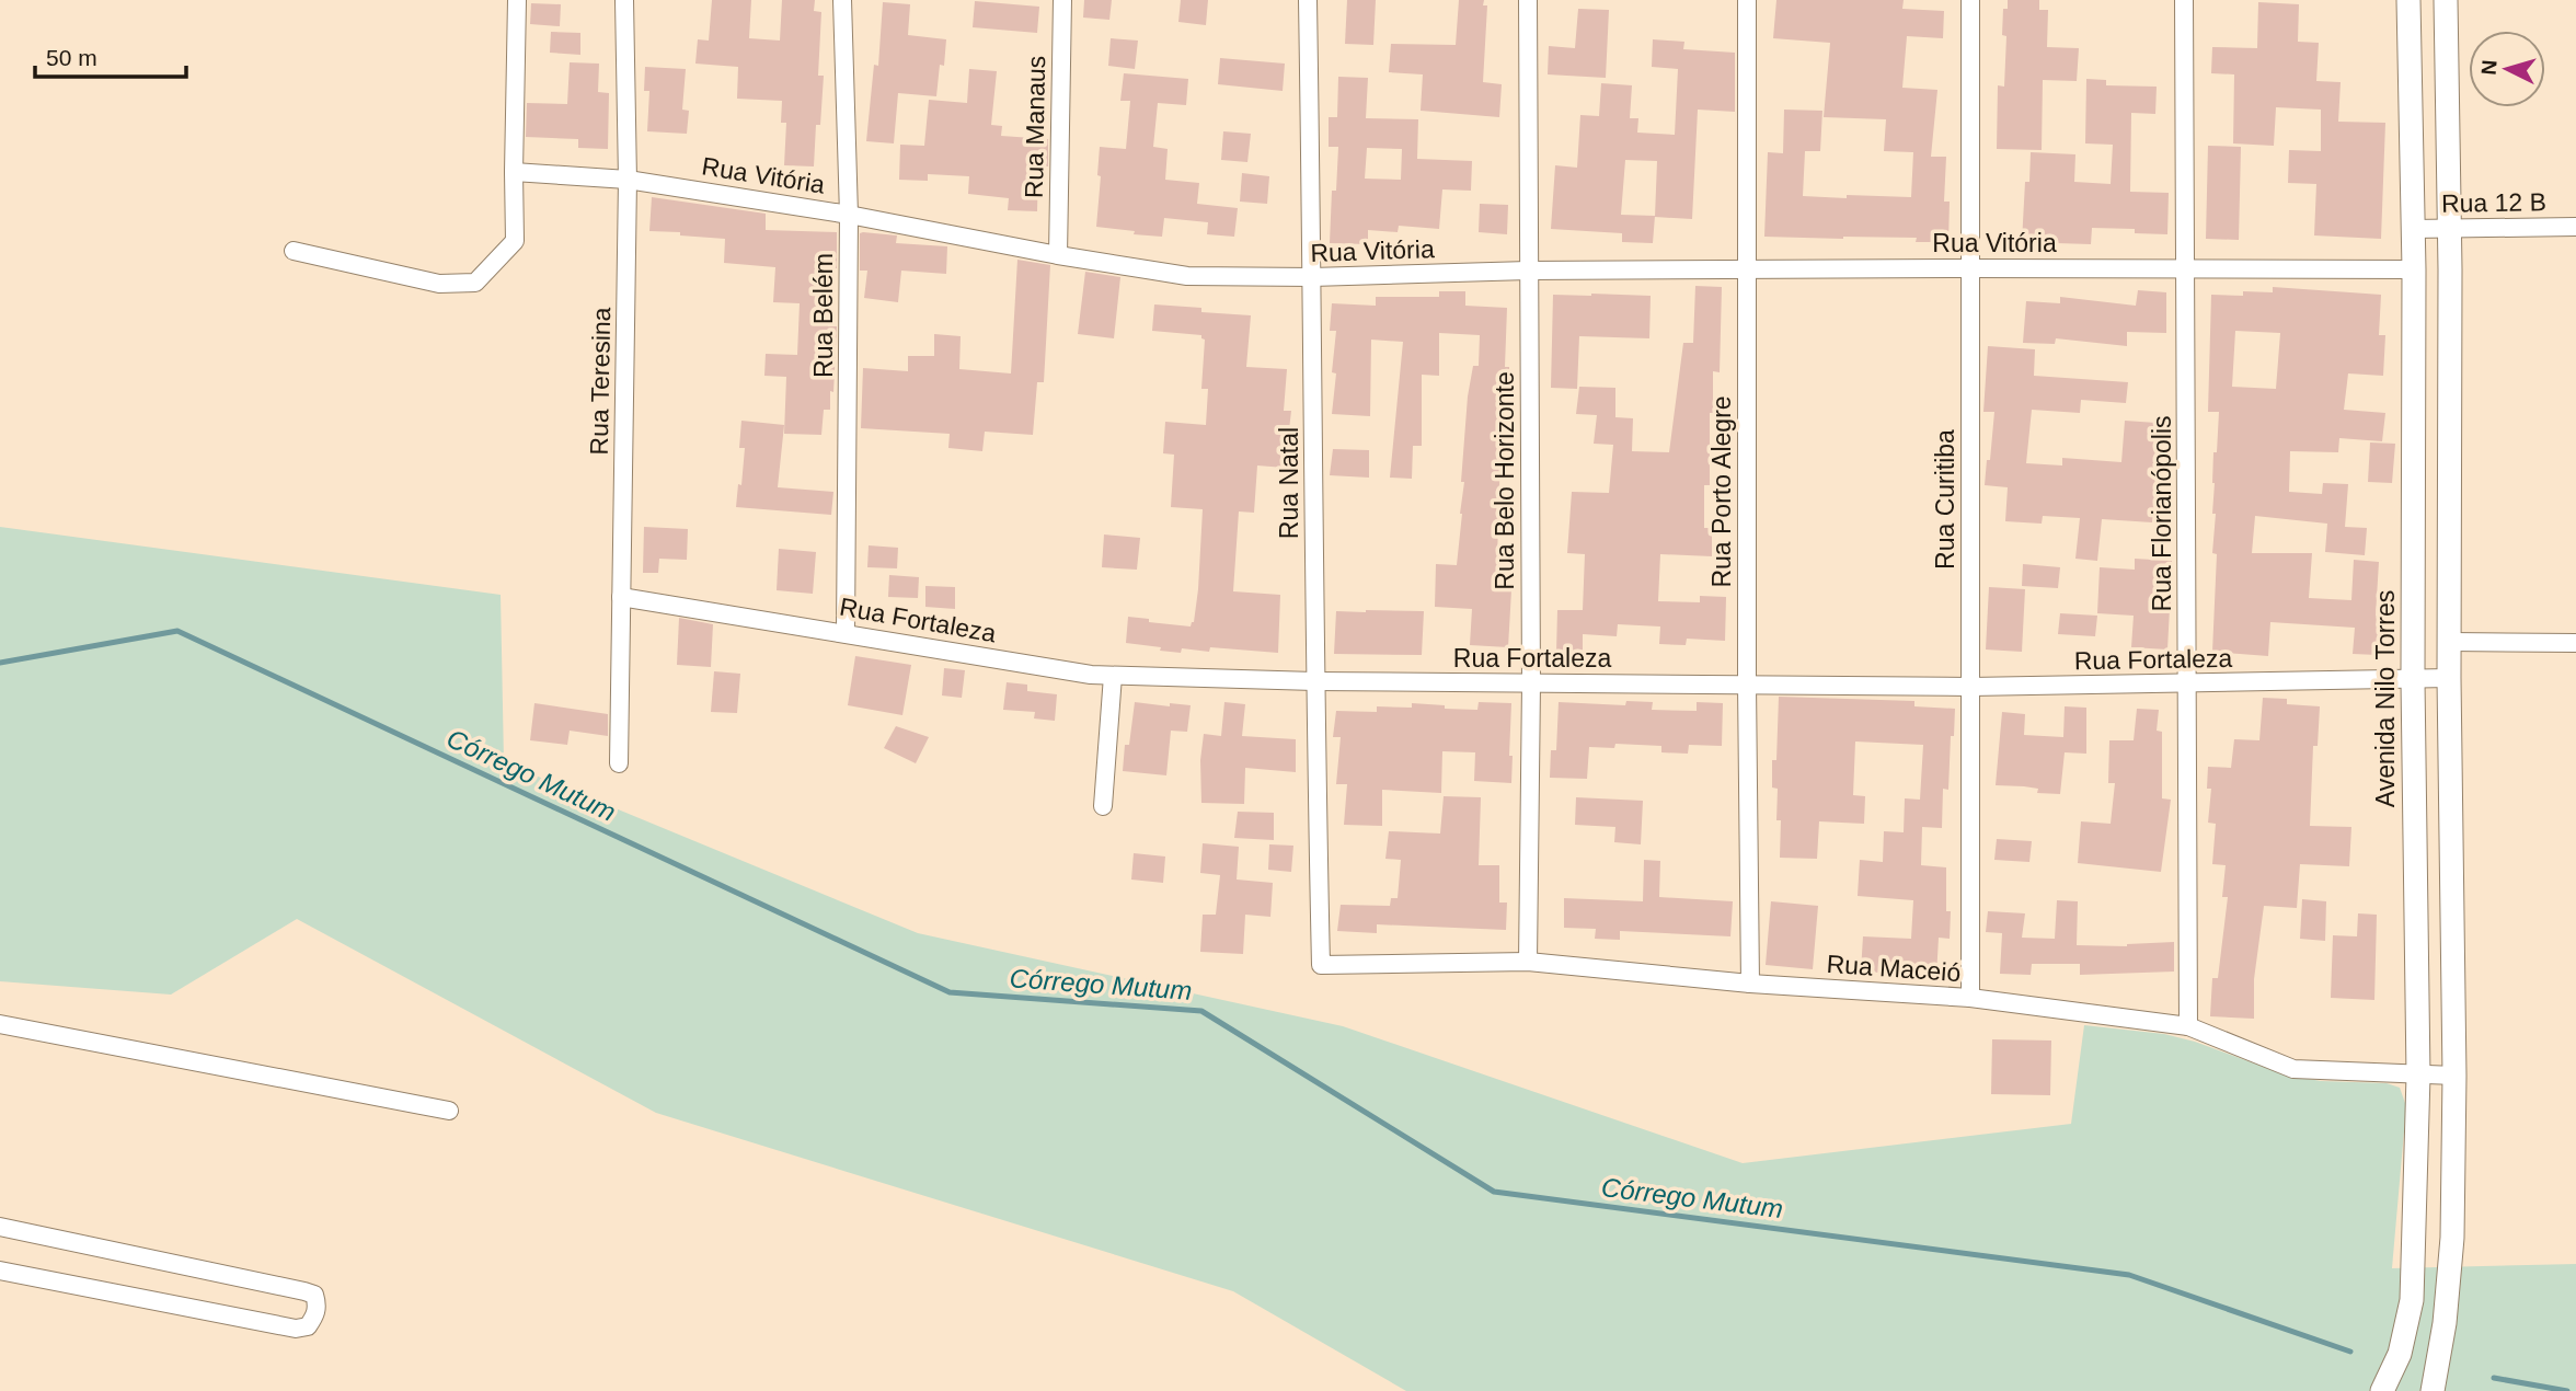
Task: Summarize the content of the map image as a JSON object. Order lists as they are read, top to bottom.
{
  "streets": {
    "main road": ["Avenida Nilo Torres"],
    "street": [
      "Rua Manaus",
      "Rua Vitória",
      "Rua 12 B",
      "Rua Belém",
      "Rua Teresina",
      "Rua Belo Horizonte",
      "Rua Natal",
      "Rua Porto Alegre",
      "Rua Curitiba",
      "Rua Florianópolis",
      "Rua Fortaleza",
      "Rua Maceió"
    ]
  },
  "crossings": [
    ["Rua Manaus", "Rua Vitória"],
    ["Rua Vitória", "Rua Belém"],
    ["Rua Vitória", "Rua Teresina"],
    ["Rua Vitória", "Rua Belo Horizonte"],
    ["Rua Vitória", "Rua Natal"],
    ["Rua Vitória", "Rua Porto Alegre"],
    ["Rua Vitória", "Rua Curitiba"],
    ["Rua Vitória", "Rua Florianópolis"],
    ["Rua Vitória", "Avenida Nilo Torres"],
    ["Rua 12 B", "Avenida Nilo Torres"],
    ["Rua Belém", "Rua Fortaleza"],
    ["Rua Teresina", "Rua Fortaleza"],
    ["Rua Belo Horizonte", "Rua Fortaleza"],
    ["Rua Belo Horizonte", "Rua Maceió"],
    ["Rua Natal", "Rua Fortaleza"],
    ["Rua Natal", "Rua Maceió"],
    ["Rua Porto Alegre", "Rua Fortaleza"],
    ["Rua Porto Alegre", "Rua Maceió"],
    ["Rua Curitiba", "Rua Fortaleza"],
    ["Rua Curitiba", "Rua Maceió"],
    ["Rua Florianópolis", "Rua Fortaleza"],
    ["Rua Florianópolis", "Rua Maceió"],
    ["Rua Fortaleza", "Avenida Nilo Torres"],
    ["Avenida Nilo Torres", "Rua Maceió"]
  ],
  "water": ["Córrego Mutum"],
  "scale_bar": "50 m",
  "north": "left"
}
